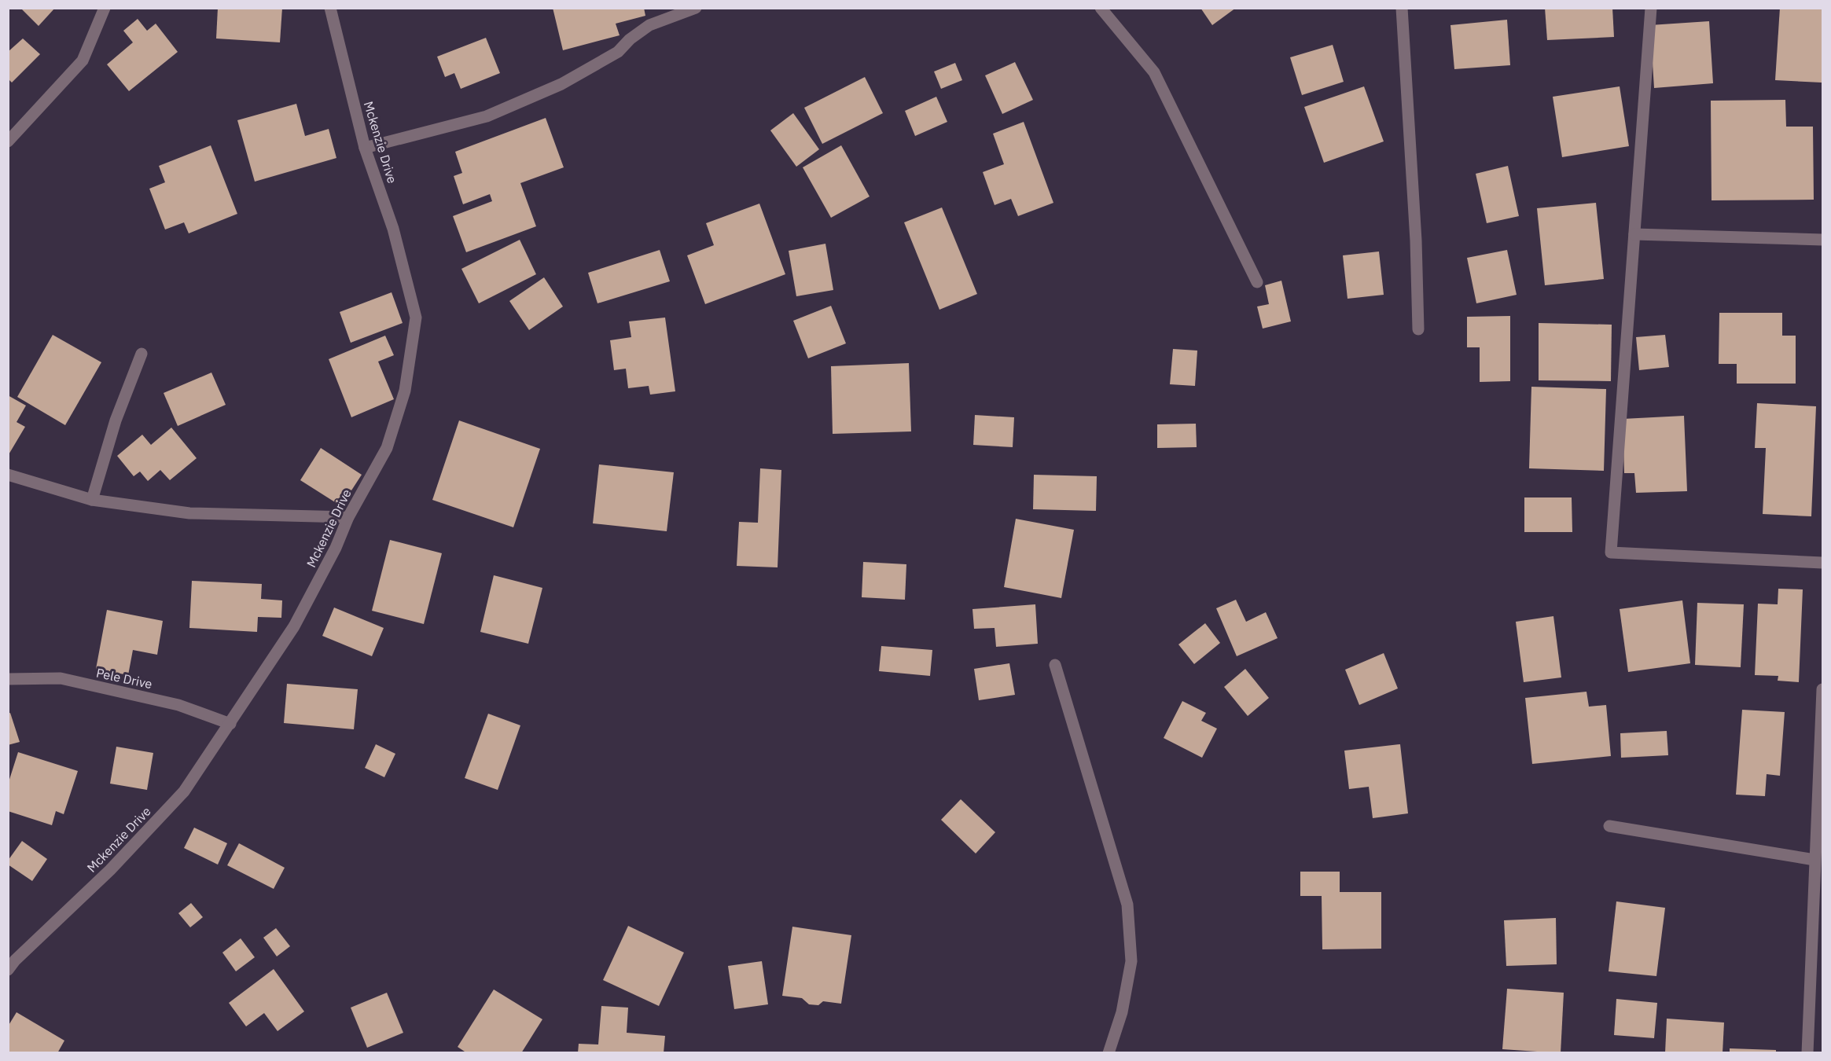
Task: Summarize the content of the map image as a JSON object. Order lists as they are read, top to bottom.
{
  "streets": {
    "street": ["Mckenzie Drive", "Pele Drive"]
  },
  "crossings": [
    ["Mckenzie Drive", "Pele Drive"]
  ]
}
